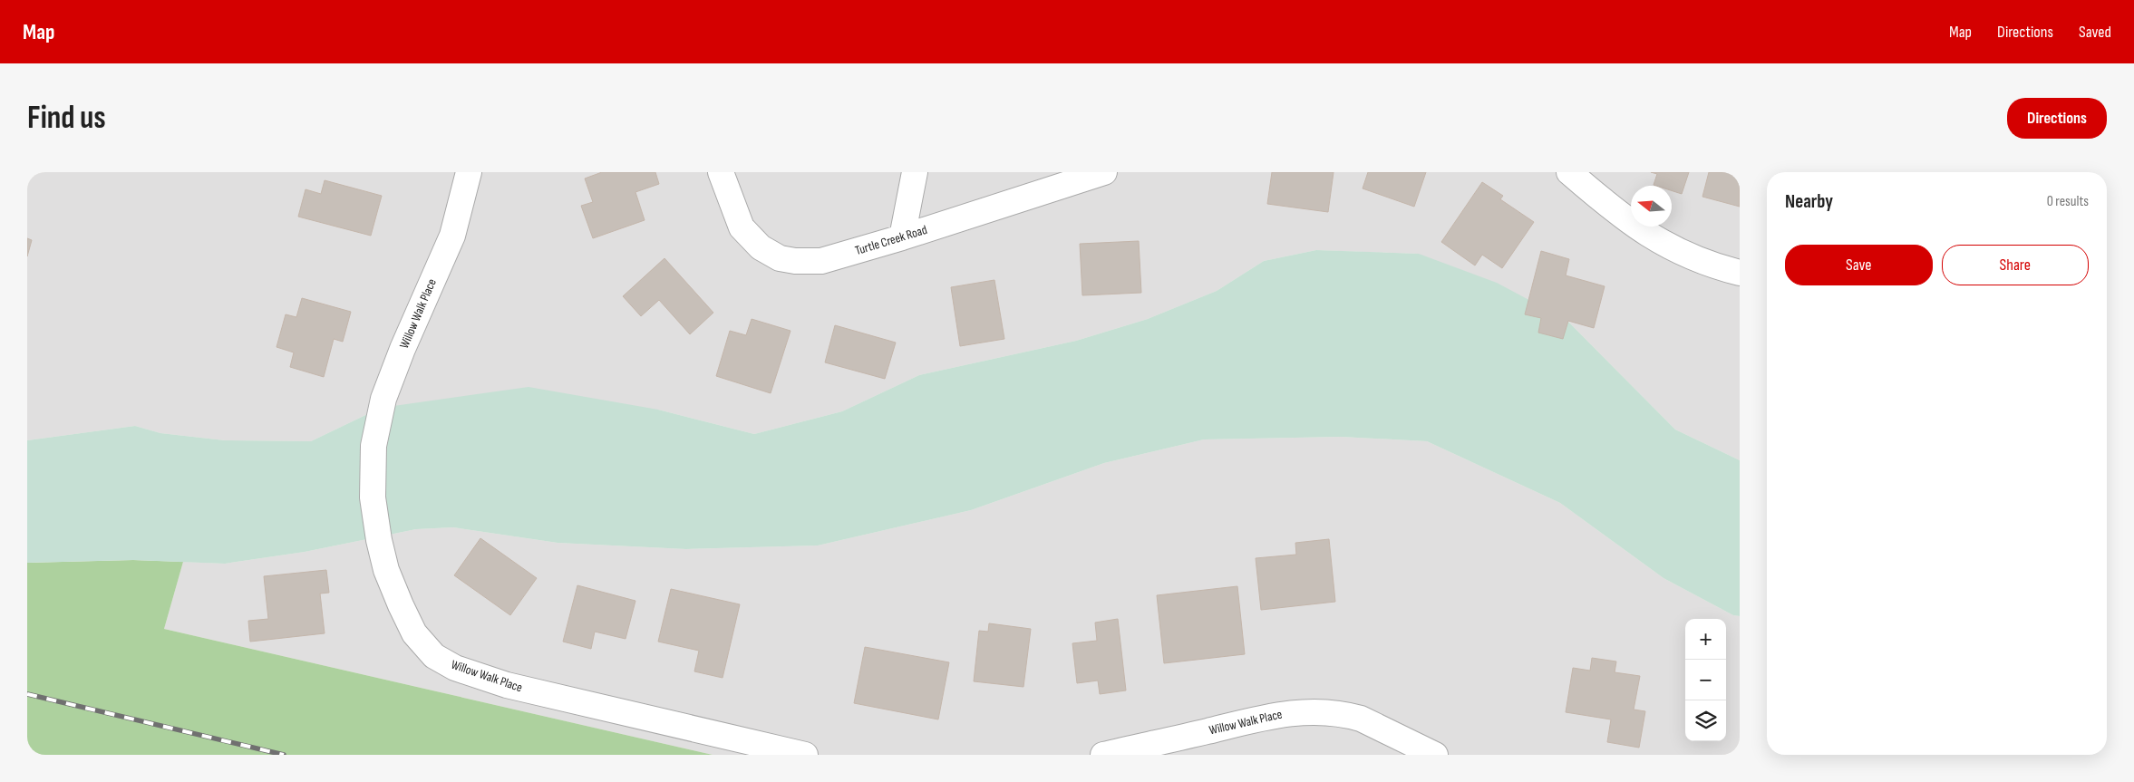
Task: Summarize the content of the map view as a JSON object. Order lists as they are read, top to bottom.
{
  "streets": {
    "street": ["Turtle Creek Road", "Willow Walk Place"]
  },
  "north": "left",
  "page": {
    "header": "Map",
    "nav": ["Map", "Directions", "Saved"],
    "buttons": [
      "Directions",
      ["Save", "Share"]
    ],
    "title": "Find us",
    "heading": ["Nearby", "0 results"],
    "map_buttons": ["+", "−"]
  }
}
